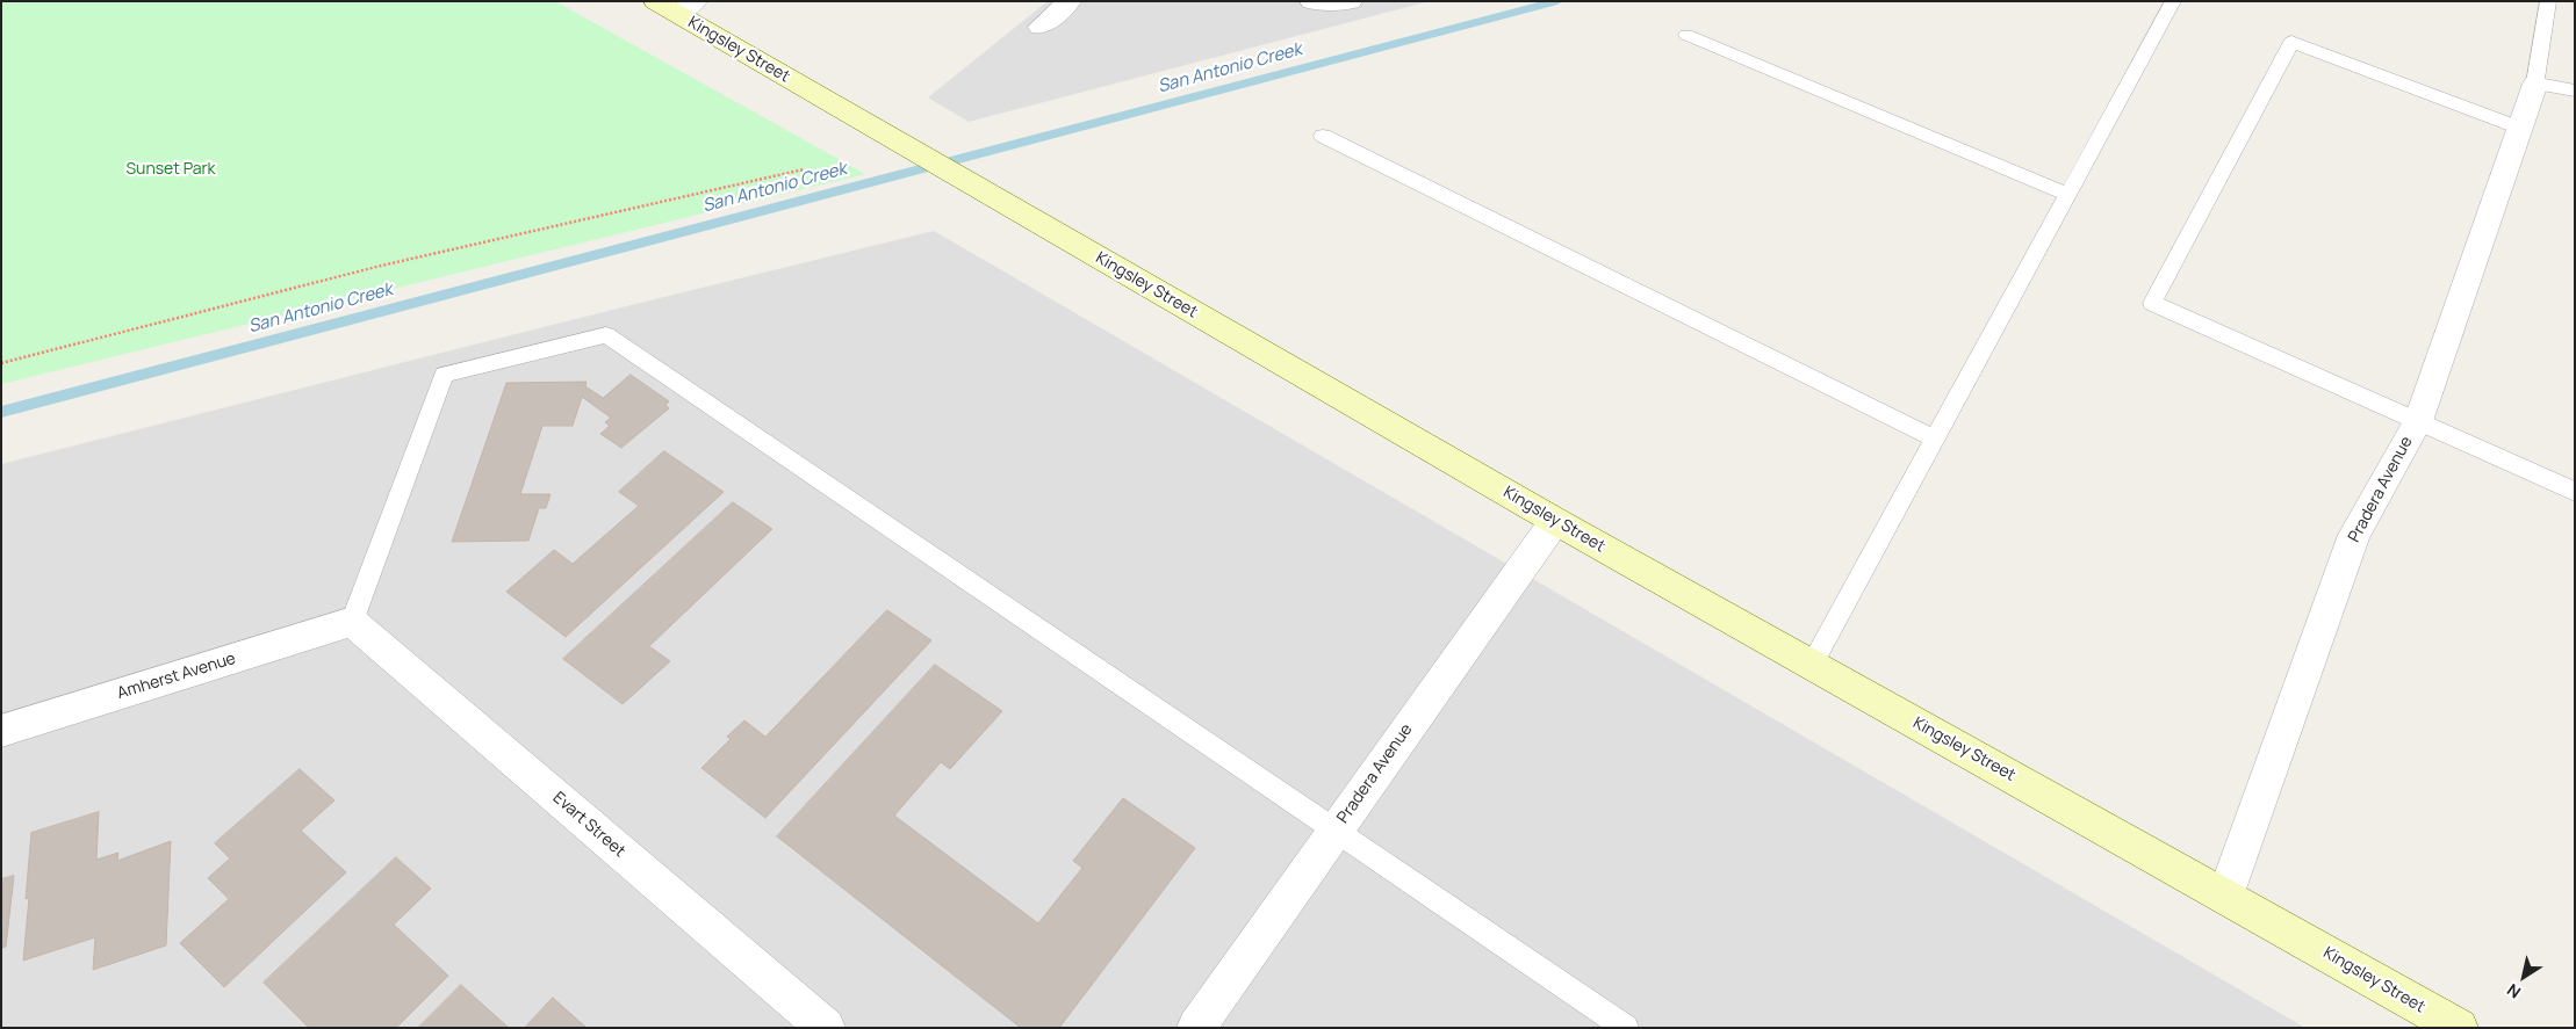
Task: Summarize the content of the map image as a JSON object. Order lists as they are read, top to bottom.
{
  "streets": {
    "main road": ["Kingsley Street"],
    "street": ["Pradera Avenue", "Amherst Avenue", "Evart Street"]
  },
  "crossings": [
    ["Kingsley Street", "Pradera Avenue"],
    ["Amherst Avenue", "Evart Street"]
  ],
  "water": ["San Antonio Creek"],
  "parks": ["Sunset Park"],
  "north": "bottom left"
}
